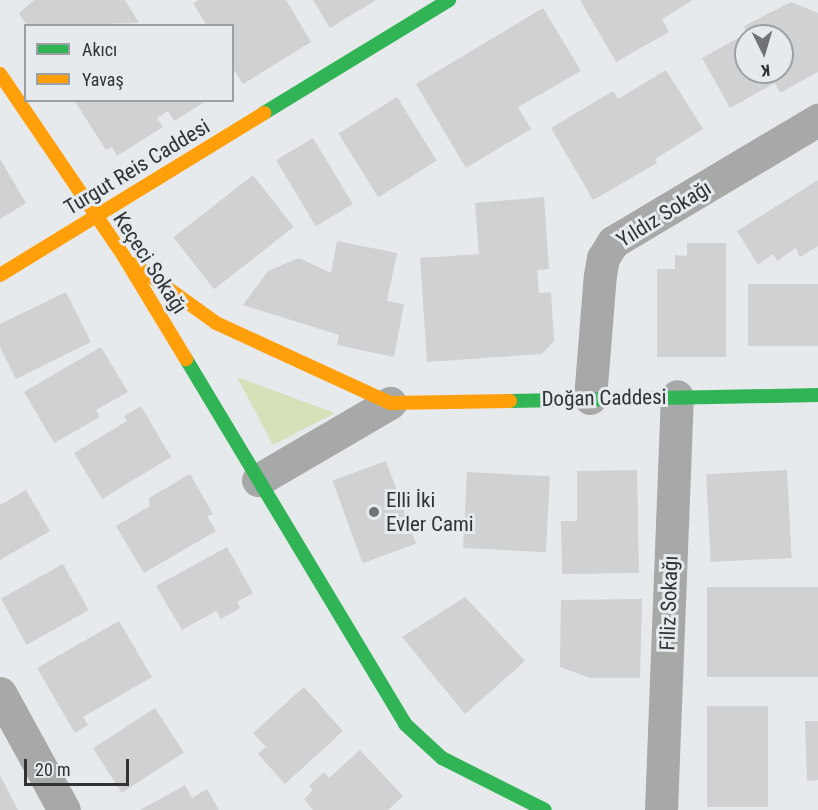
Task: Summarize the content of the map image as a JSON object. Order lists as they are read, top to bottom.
{
  "streets": {
    "street": [
      "Turgut Reis Caddesi",
      "Yıldız Sokağı",
      "Keçeci Sokağı",
      "Doğan Caddesi",
      "Filiz Sokağı"
    ]
  },
  "crossings": [
    ["Turgut Reis Caddesi", "Keçeci Sokağı"],
    ["Yıldız Sokağı", "Doğan Caddesi"],
    ["Keçeci Sokağı", "Doğan Caddesi"],
    ["Doğan Caddesi", "Filiz Sokağı"]
  ],
  "places": ["Elli İki Evler Cami"],
  "legend": ["Akıcı", "Yavaş"],
  "scale_bar": "20 m",
  "north": "bottom"
}
